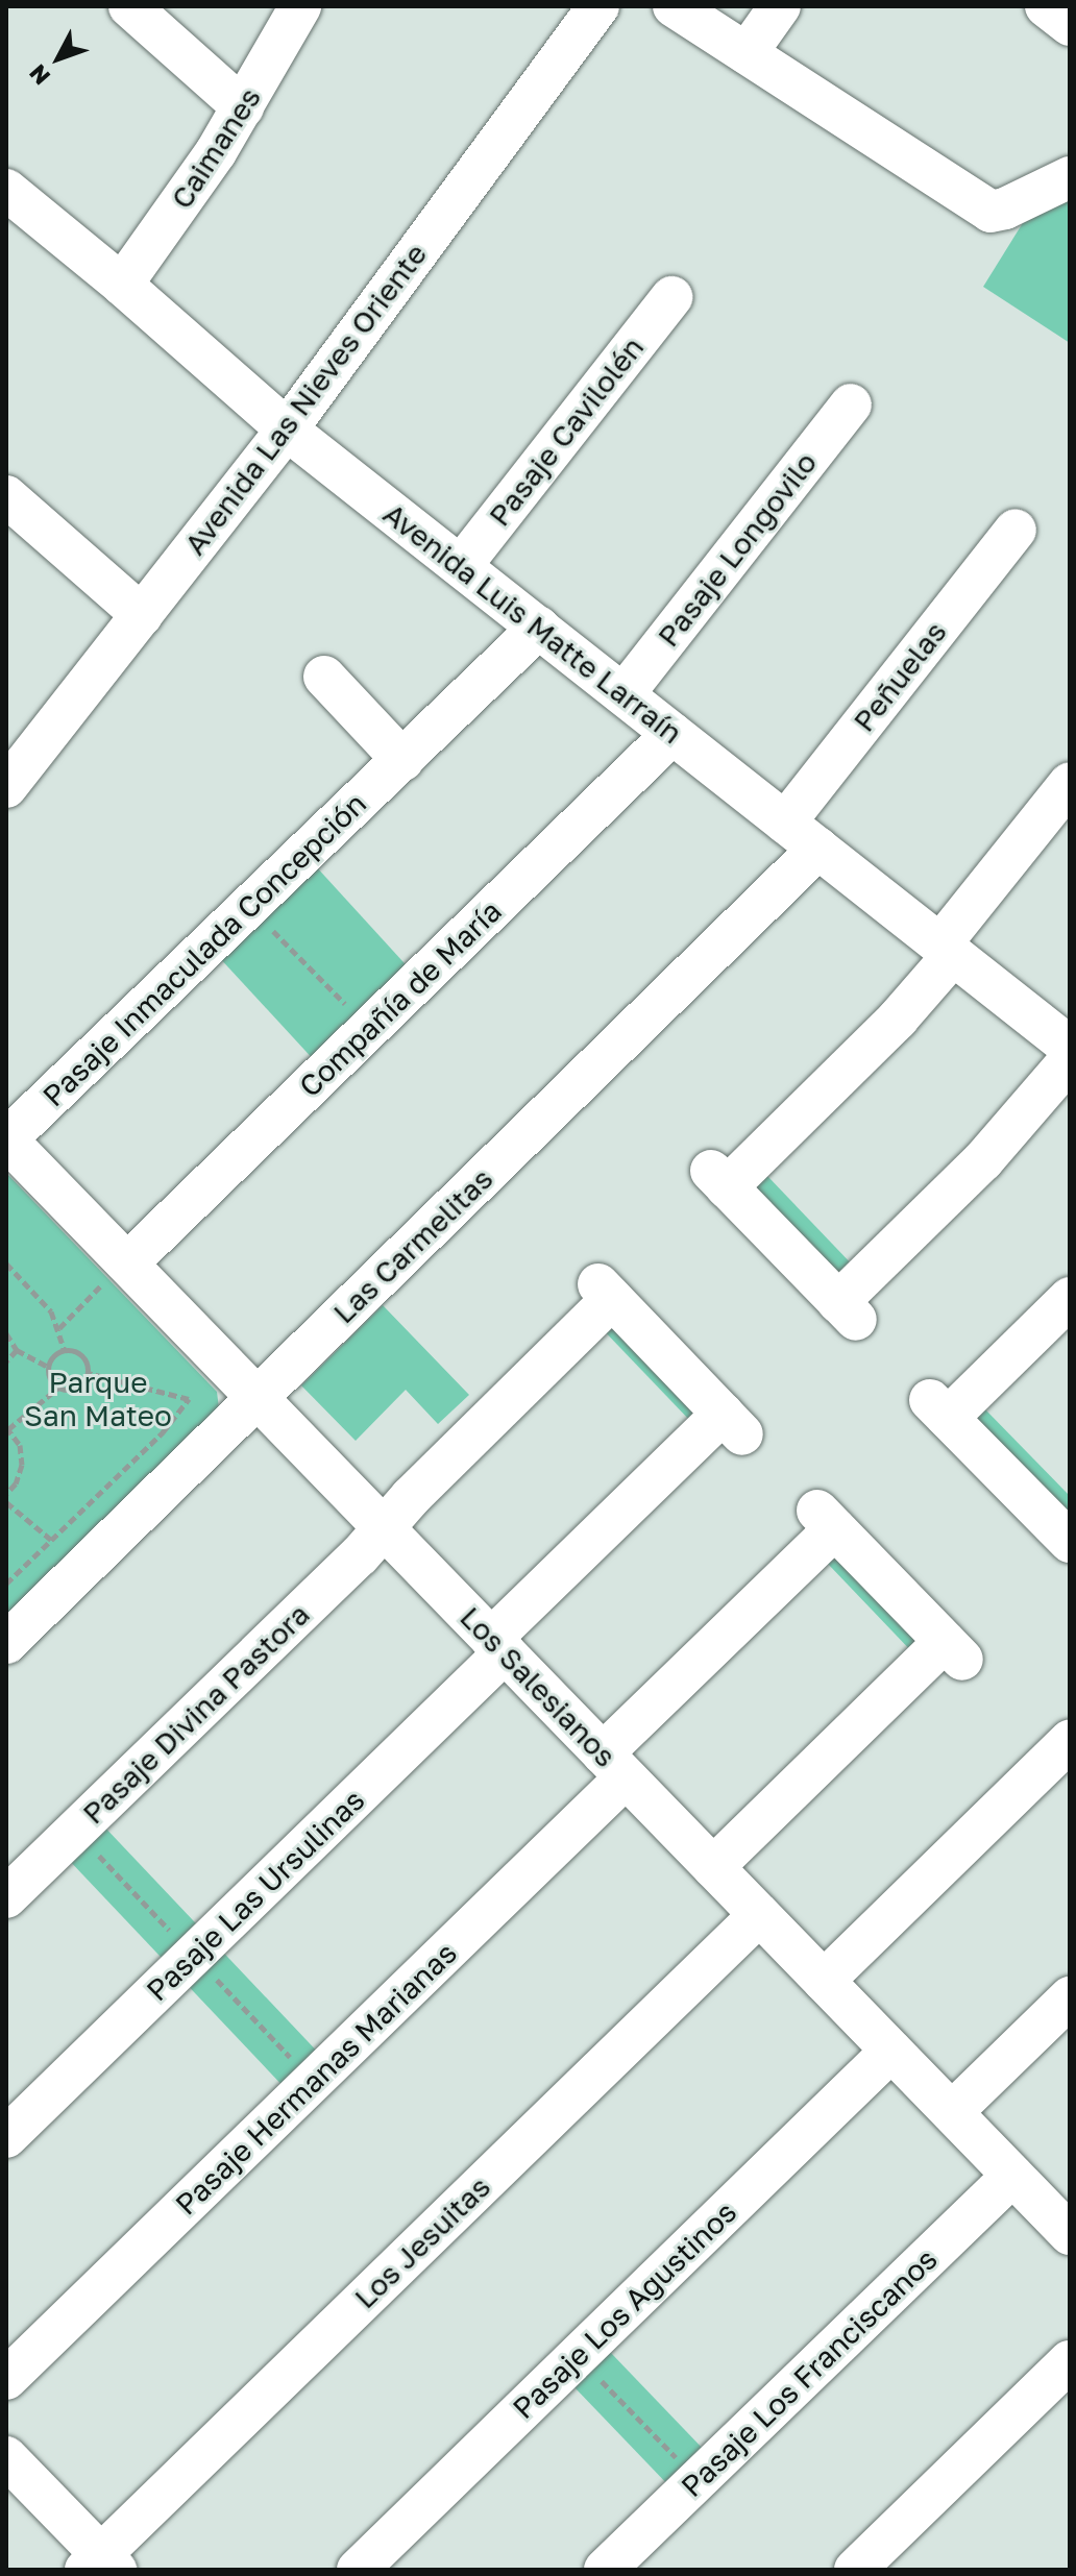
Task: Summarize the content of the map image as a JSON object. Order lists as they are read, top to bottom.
{
  "streets": {
    "street": [
      "Caimanes",
      "Avenida Las Nieves Oriente",
      "Pasaje Cavilolén",
      "Pasaje Longovilo",
      "Avenida Luis Matte Larraín",
      "Peñuelas",
      "Pasaje Inmaculada Concepción",
      "Compañía de María",
      "Las Carmelitas",
      "Los Salesianos",
      "Pasaje Divina Pastora",
      "Pasaje Las Ursulinas",
      "Pasaje Hermanas Marianas",
      "Los Jesuitas",
      "Pasaje Los Agustinos",
      "Pasaje Los Franciscanos"
    ]
  },
  "crossings": [
    ["Caimanes", "Avenida Luis Matte Larraín"],
    ["Avenida Las Nieves Oriente", "Avenida Luis Matte Larraín"],
    ["Pasaje Cavilolén", "Avenida Luis Matte Larraín"],
    ["Pasaje Longovilo", "Avenida Luis Matte Larraín"],
    ["Avenida Luis Matte Larraín", "Peñuelas"],
    ["Avenida Luis Matte Larraín", "Pasaje Inmaculada Concepción"],
    ["Avenida Luis Matte Larraín", "Compañía de María"],
    ["Avenida Luis Matte Larraín", "Las Carmelitas"],
    ["Pasaje Inmaculada Concepción", "Los Salesianos"],
    ["Compañía de María", "Los Salesianos"],
    ["Las Carmelitas", "Los Salesianos"],
    ["Los Salesianos", "Pasaje Divina Pastora"],
    ["Los Salesianos", "Pasaje Las Ursulinas"],
    ["Los Salesianos", "Pasaje Hermanas Marianas"],
    ["Los Salesianos", "Los Jesuitas"],
    ["Los Salesianos", "Pasaje Los Agustinos"],
    ["Los Salesianos", "Pasaje Los Franciscanos"],
    ["Pasaje Divina Pastora", "Pasaje Las Ursulinas"]
  ],
  "parks": ["Parque San Mateo"],
  "north": "bottom left"
}
